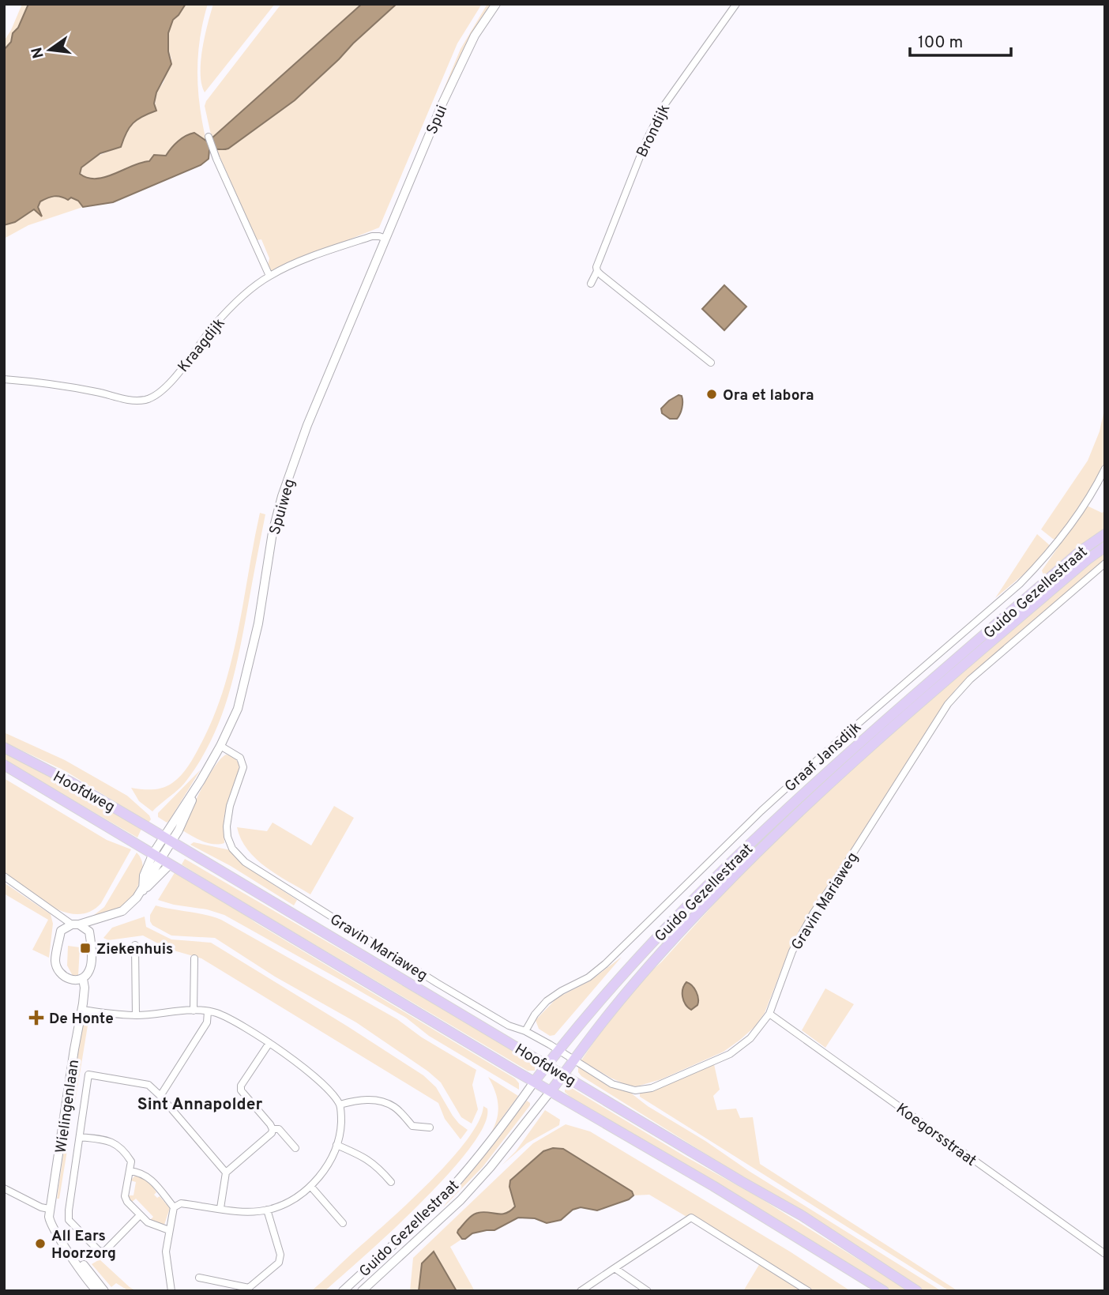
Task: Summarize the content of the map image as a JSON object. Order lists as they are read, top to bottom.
{
  "streets": {
    "main road": [
      "Spui",
      "Spuiweg",
      "Guido Gezellestraat",
      "Hoofdweg",
      "Wielingenlaan"
    ],
    "street": [
      "Brondijk",
      "Kraagdijk",
      "Graaf Jansdijk",
      "Gravin Mariaweg",
      "Koegorsstraat"
    ]
  },
  "crossings": [
    ["Spui", "Kraagdijk"],
    ["Spui", "Spuiweg"],
    ["Kraagdijk", "Spuiweg"],
    ["Spuiweg", "Hoofdweg"],
    ["Spuiweg", "Gravin Mariaweg"],
    ["Guido Gezellestraat", "Hoofdweg"],
    ["Guido Gezellestraat", "Gravin Mariaweg"],
    ["Graaf Jansdijk", "Gravin Mariaweg"],
    ["Gravin Mariaweg", "Koegorsstraat"]
  ],
  "districts": ["Sint Annapolder"],
  "places": {
    "other": ["Ora et labora", "All Ears Hoorzorg"],
    "transit": ["Ziekenhuis"],
    "health": ["De Honte"]
  },
  "scale_bar": "100 m",
  "north": "left"
}
